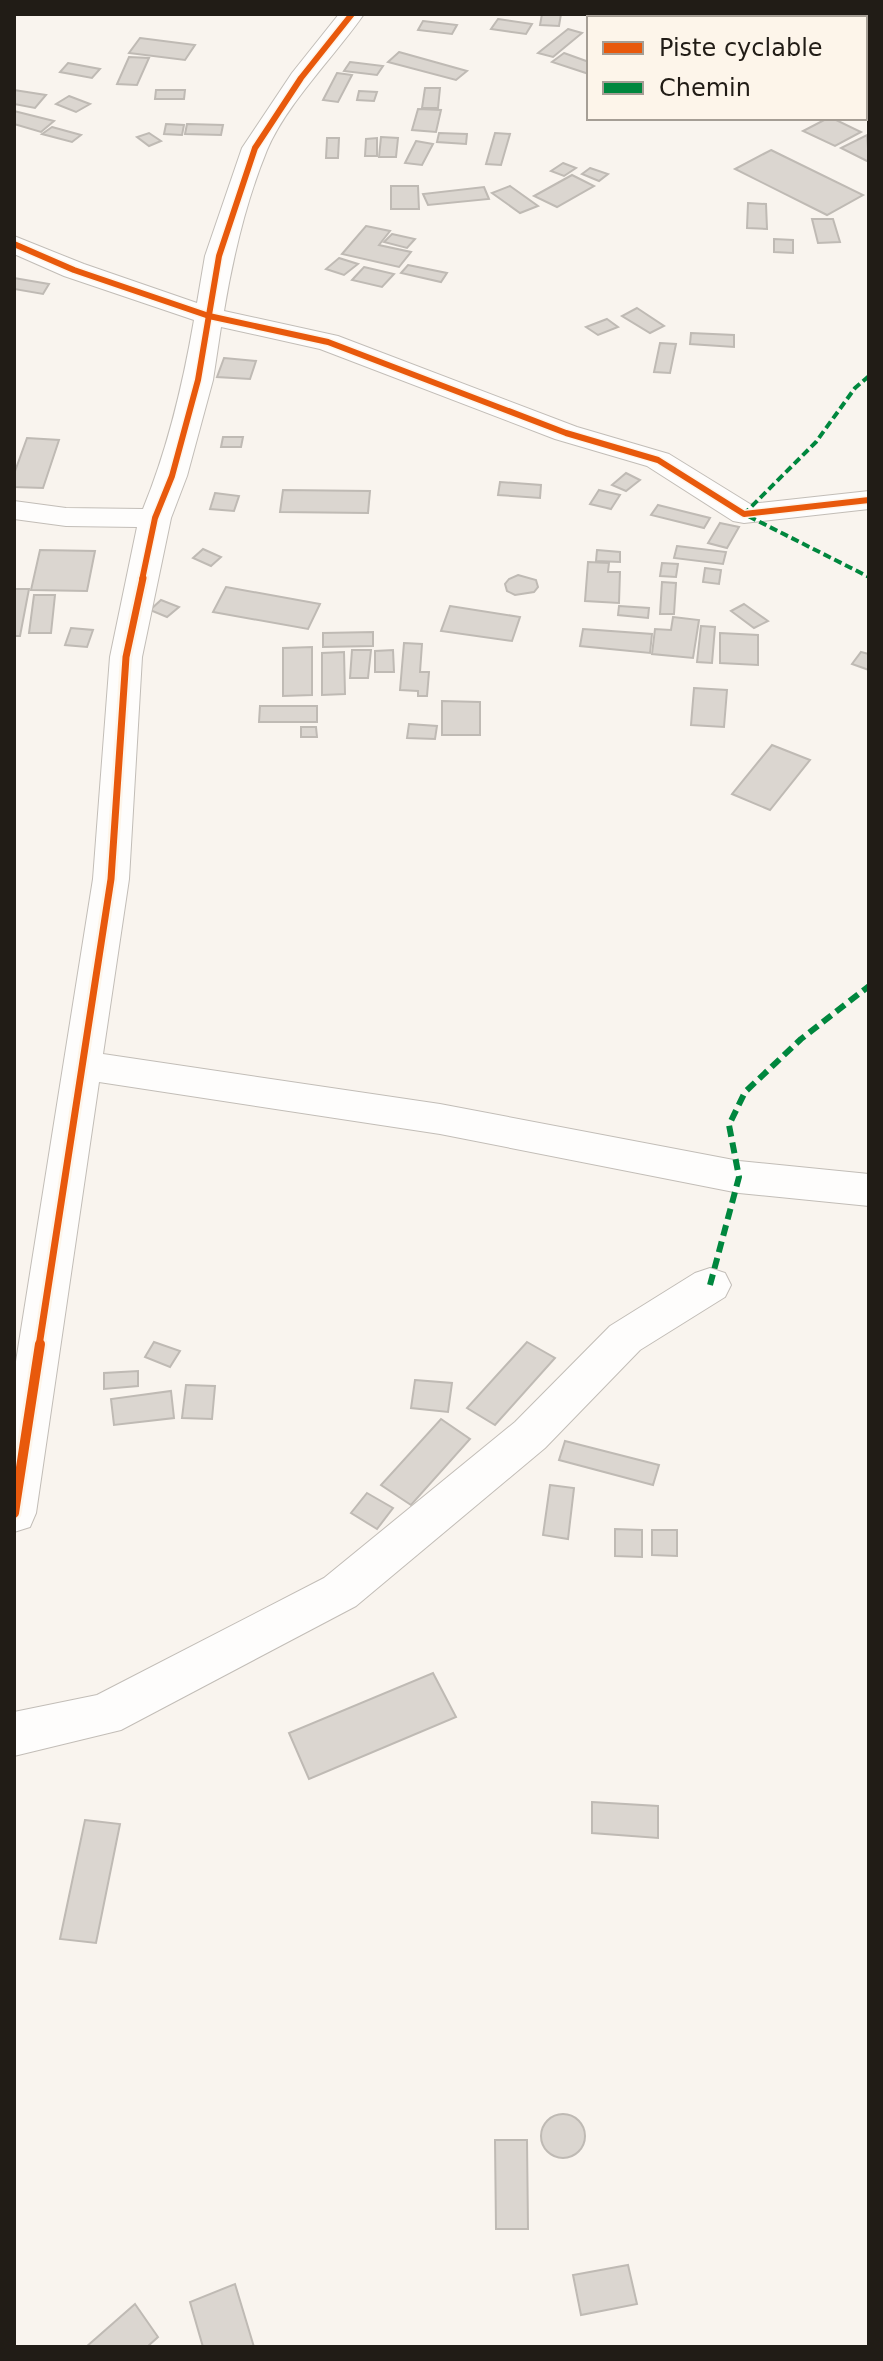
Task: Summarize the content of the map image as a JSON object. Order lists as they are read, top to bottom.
{
  "legend": ["Piste cyclable", "Chemin"]
}
